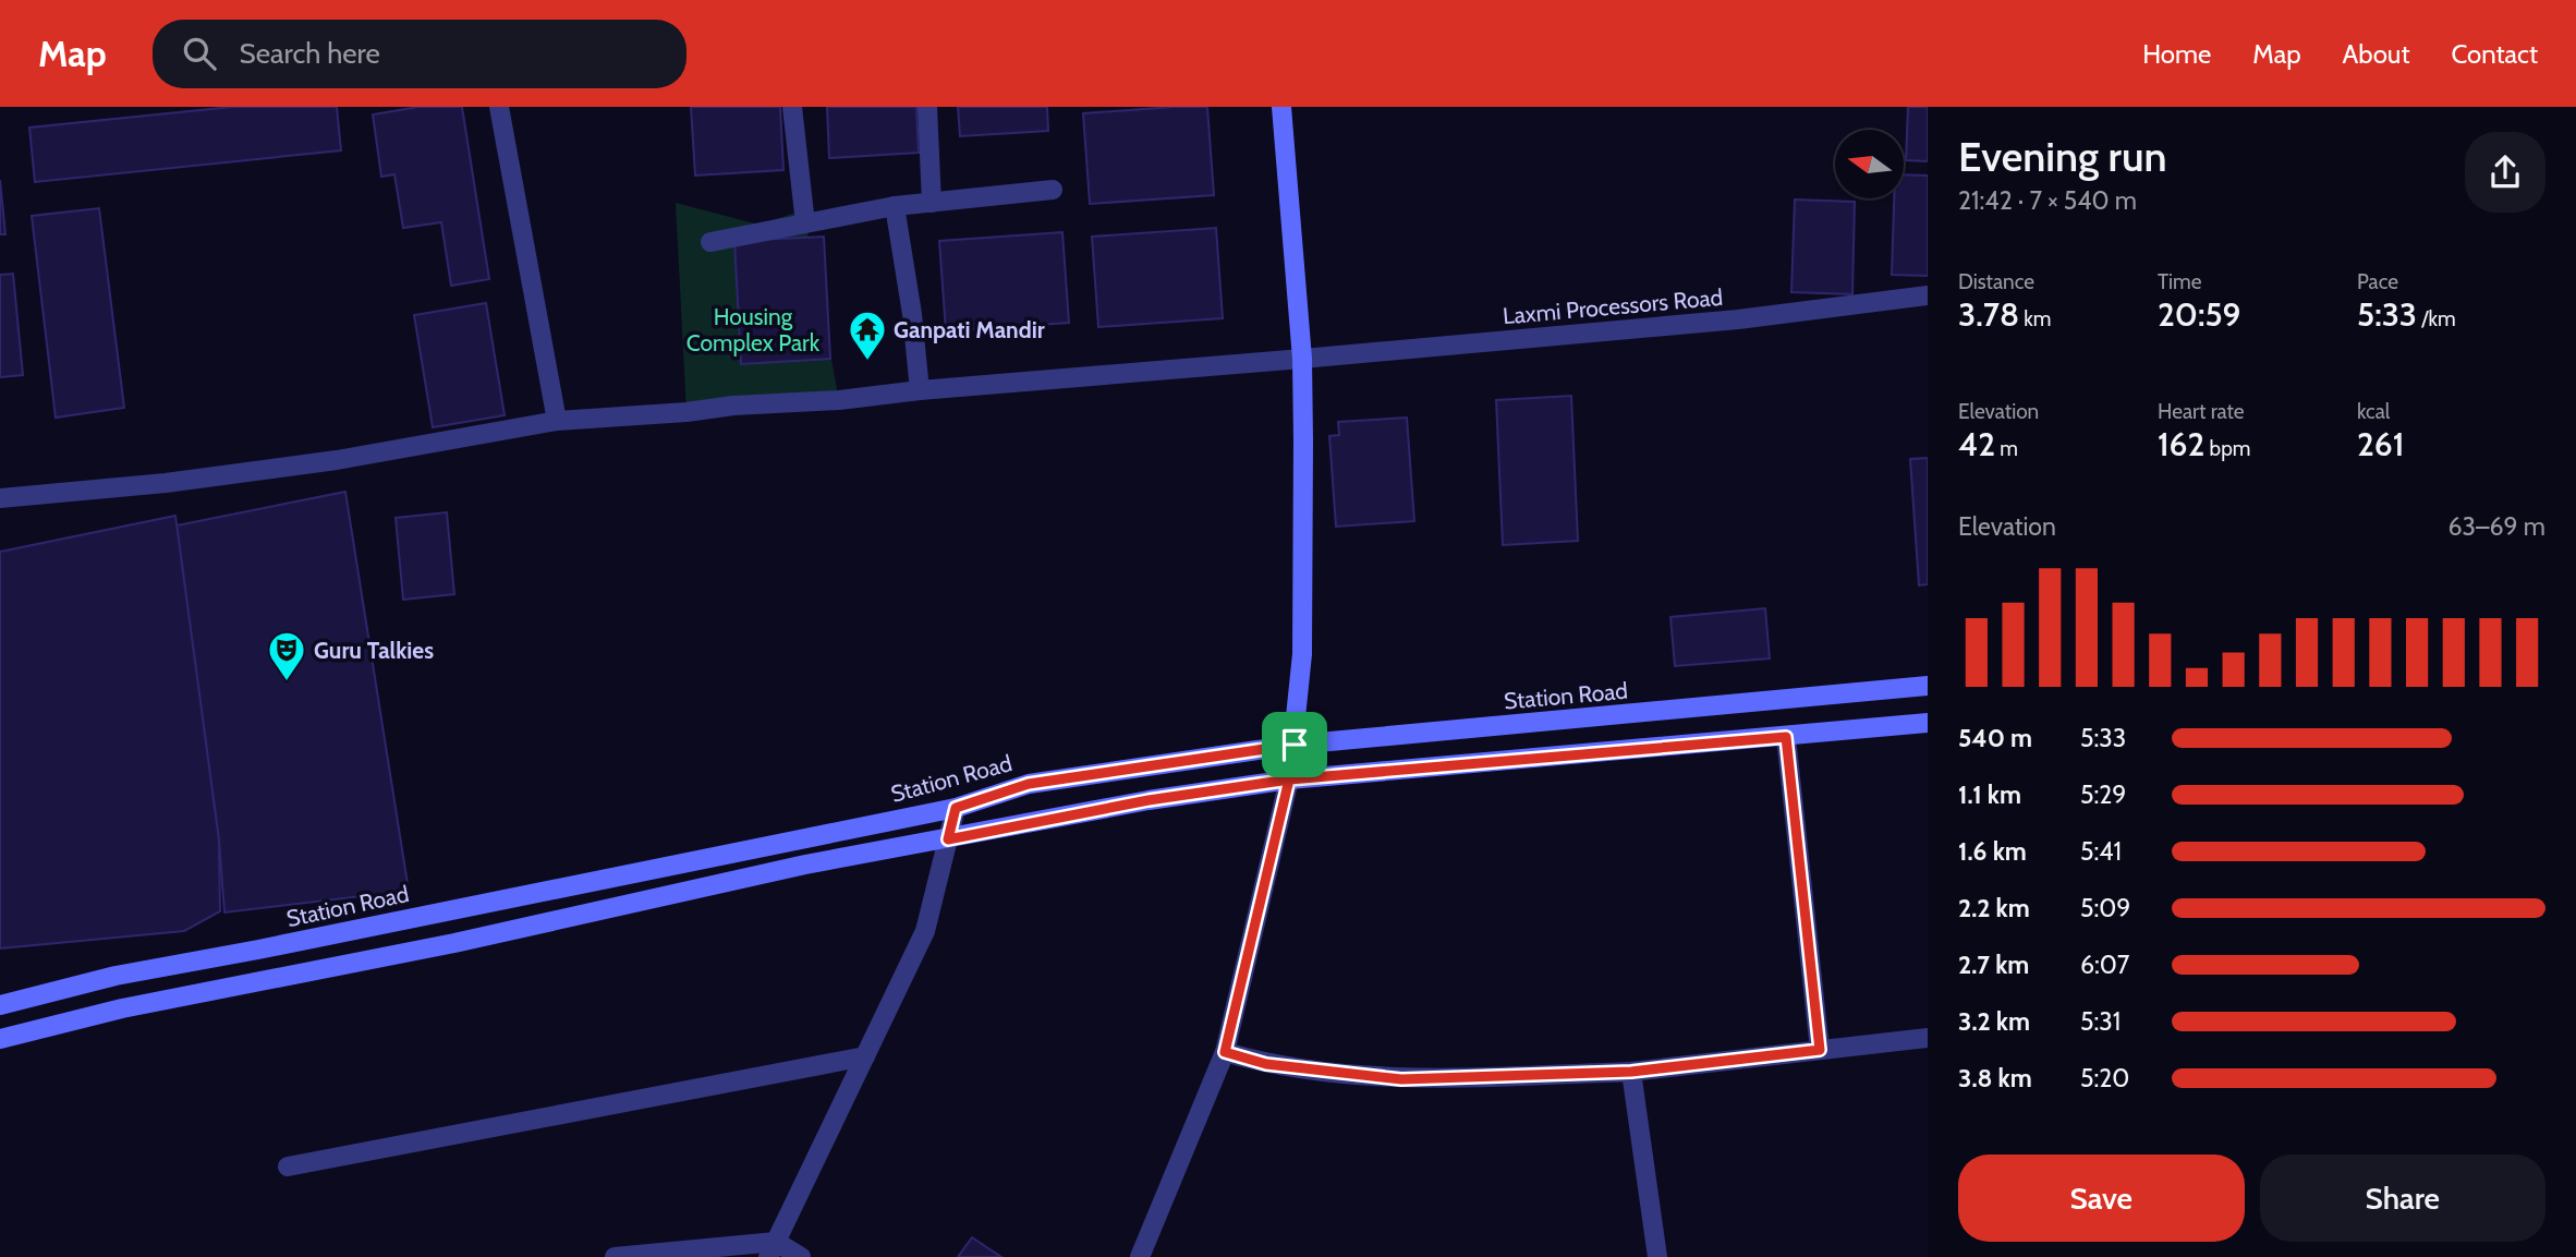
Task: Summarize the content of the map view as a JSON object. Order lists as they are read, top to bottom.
{
  "streets": {
    "main road": ["Station Road"],
    "street": ["Laxmi Processors Road"]
  },
  "parks": ["Housing Complex Park"],
  "places": {
    "temple": ["Ganpati Mandir"],
    "theatre": ["Guru Talkies"]
  },
  "north": "left",
  "page": {
    "header": "Map",
    "search": "Search here",
    "nav": [
      "Home",
      "Map",
      "About",
      "Contact"
    ],
    "heading": ["Evening run", "21:42 · 7 × 540 m"],
    "stats": [
      ["Distance", "3.78 km"],
      ["Time", "20:59"],
      ["Pace", "5:33 /km"],
      ["Elevation", "42 m"],
      ["Heart rate", "162 bpm"],
      ["kcal", "261"]
    ],
    "chart": ["Elevation", "63–69 m"],
    "list": [
      {
        "name": "540 m",
        "note": "5:33"
      },
      {
        "name": "1.1 km",
        "note": "5:29"
      },
      {
        "name": "1.6 km",
        "note": "5:41"
      },
      {
        "name": "2.2 km",
        "note": "5:09"
      },
      {
        "name": "2.7 km",
        "note": "6:07"
      },
      {
        "name": "3.2 km",
        "note": "5:31"
      },
      {
        "name": "3.8 km",
        "note": "5:20"
      }
    ],
    "buttons": ["Save", "Share"]
  }
}
